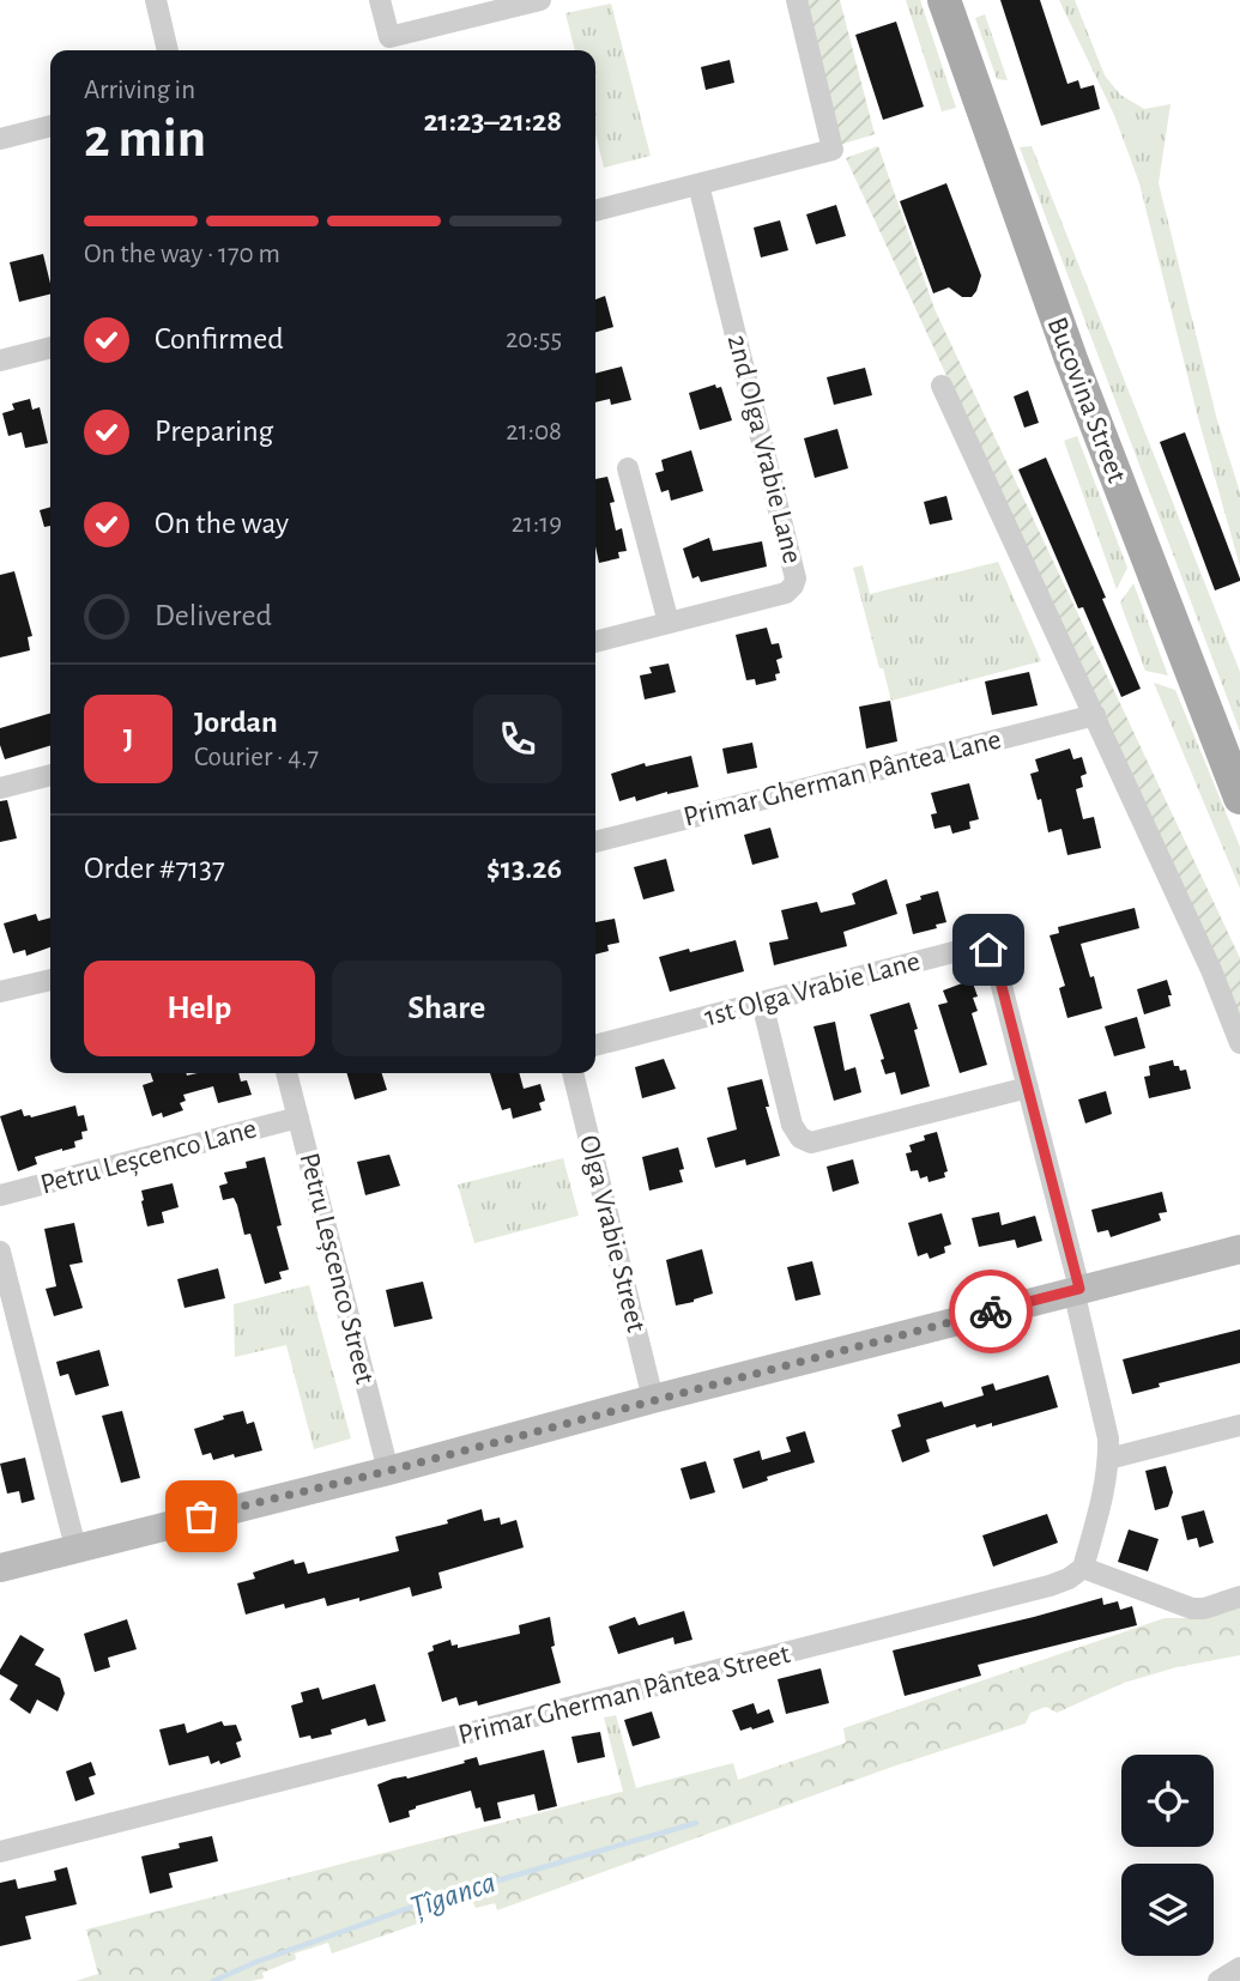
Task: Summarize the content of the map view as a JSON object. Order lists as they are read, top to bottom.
{
  "streets": {
    "main road": ["Bucovina Street"],
    "street": [
      "2nd Olga Vrabie Lane",
      "Primar Gherman Pântea Lane",
      "1st Olga Vrabie Lane",
      "Petru Leșcenco Lane",
      "Olga Vrabie Street",
      "Petru Leșcenco Street",
      "Primar Gherman Pântea Street"
    ]
  },
  "crossings": [
    ["1st Olga Vrabie Lane", "Primar Gherman Pântea Street"],
    ["Petru Leșcenco Lane", "Petru Leșcenco Street"]
  ],
  "water": ["Țîganca"],
  "page": {
    "heading": ["2 min", "Arriving in", "21:23–21:28"],
    "panel": [
      "Jordan",
      "Courier · 4.7",
      "Order #7137",
      "$13.26"
    ],
    "bar": "On the way · 170 m",
    "list": [
      ["Confirmed", "20:55"],
      ["Preparing", "21:08"],
      ["On the way", "21:19"],
      "Delivered"
    ],
    "round": "J",
    "buttons": ["Help", "Share"]
  }
}
